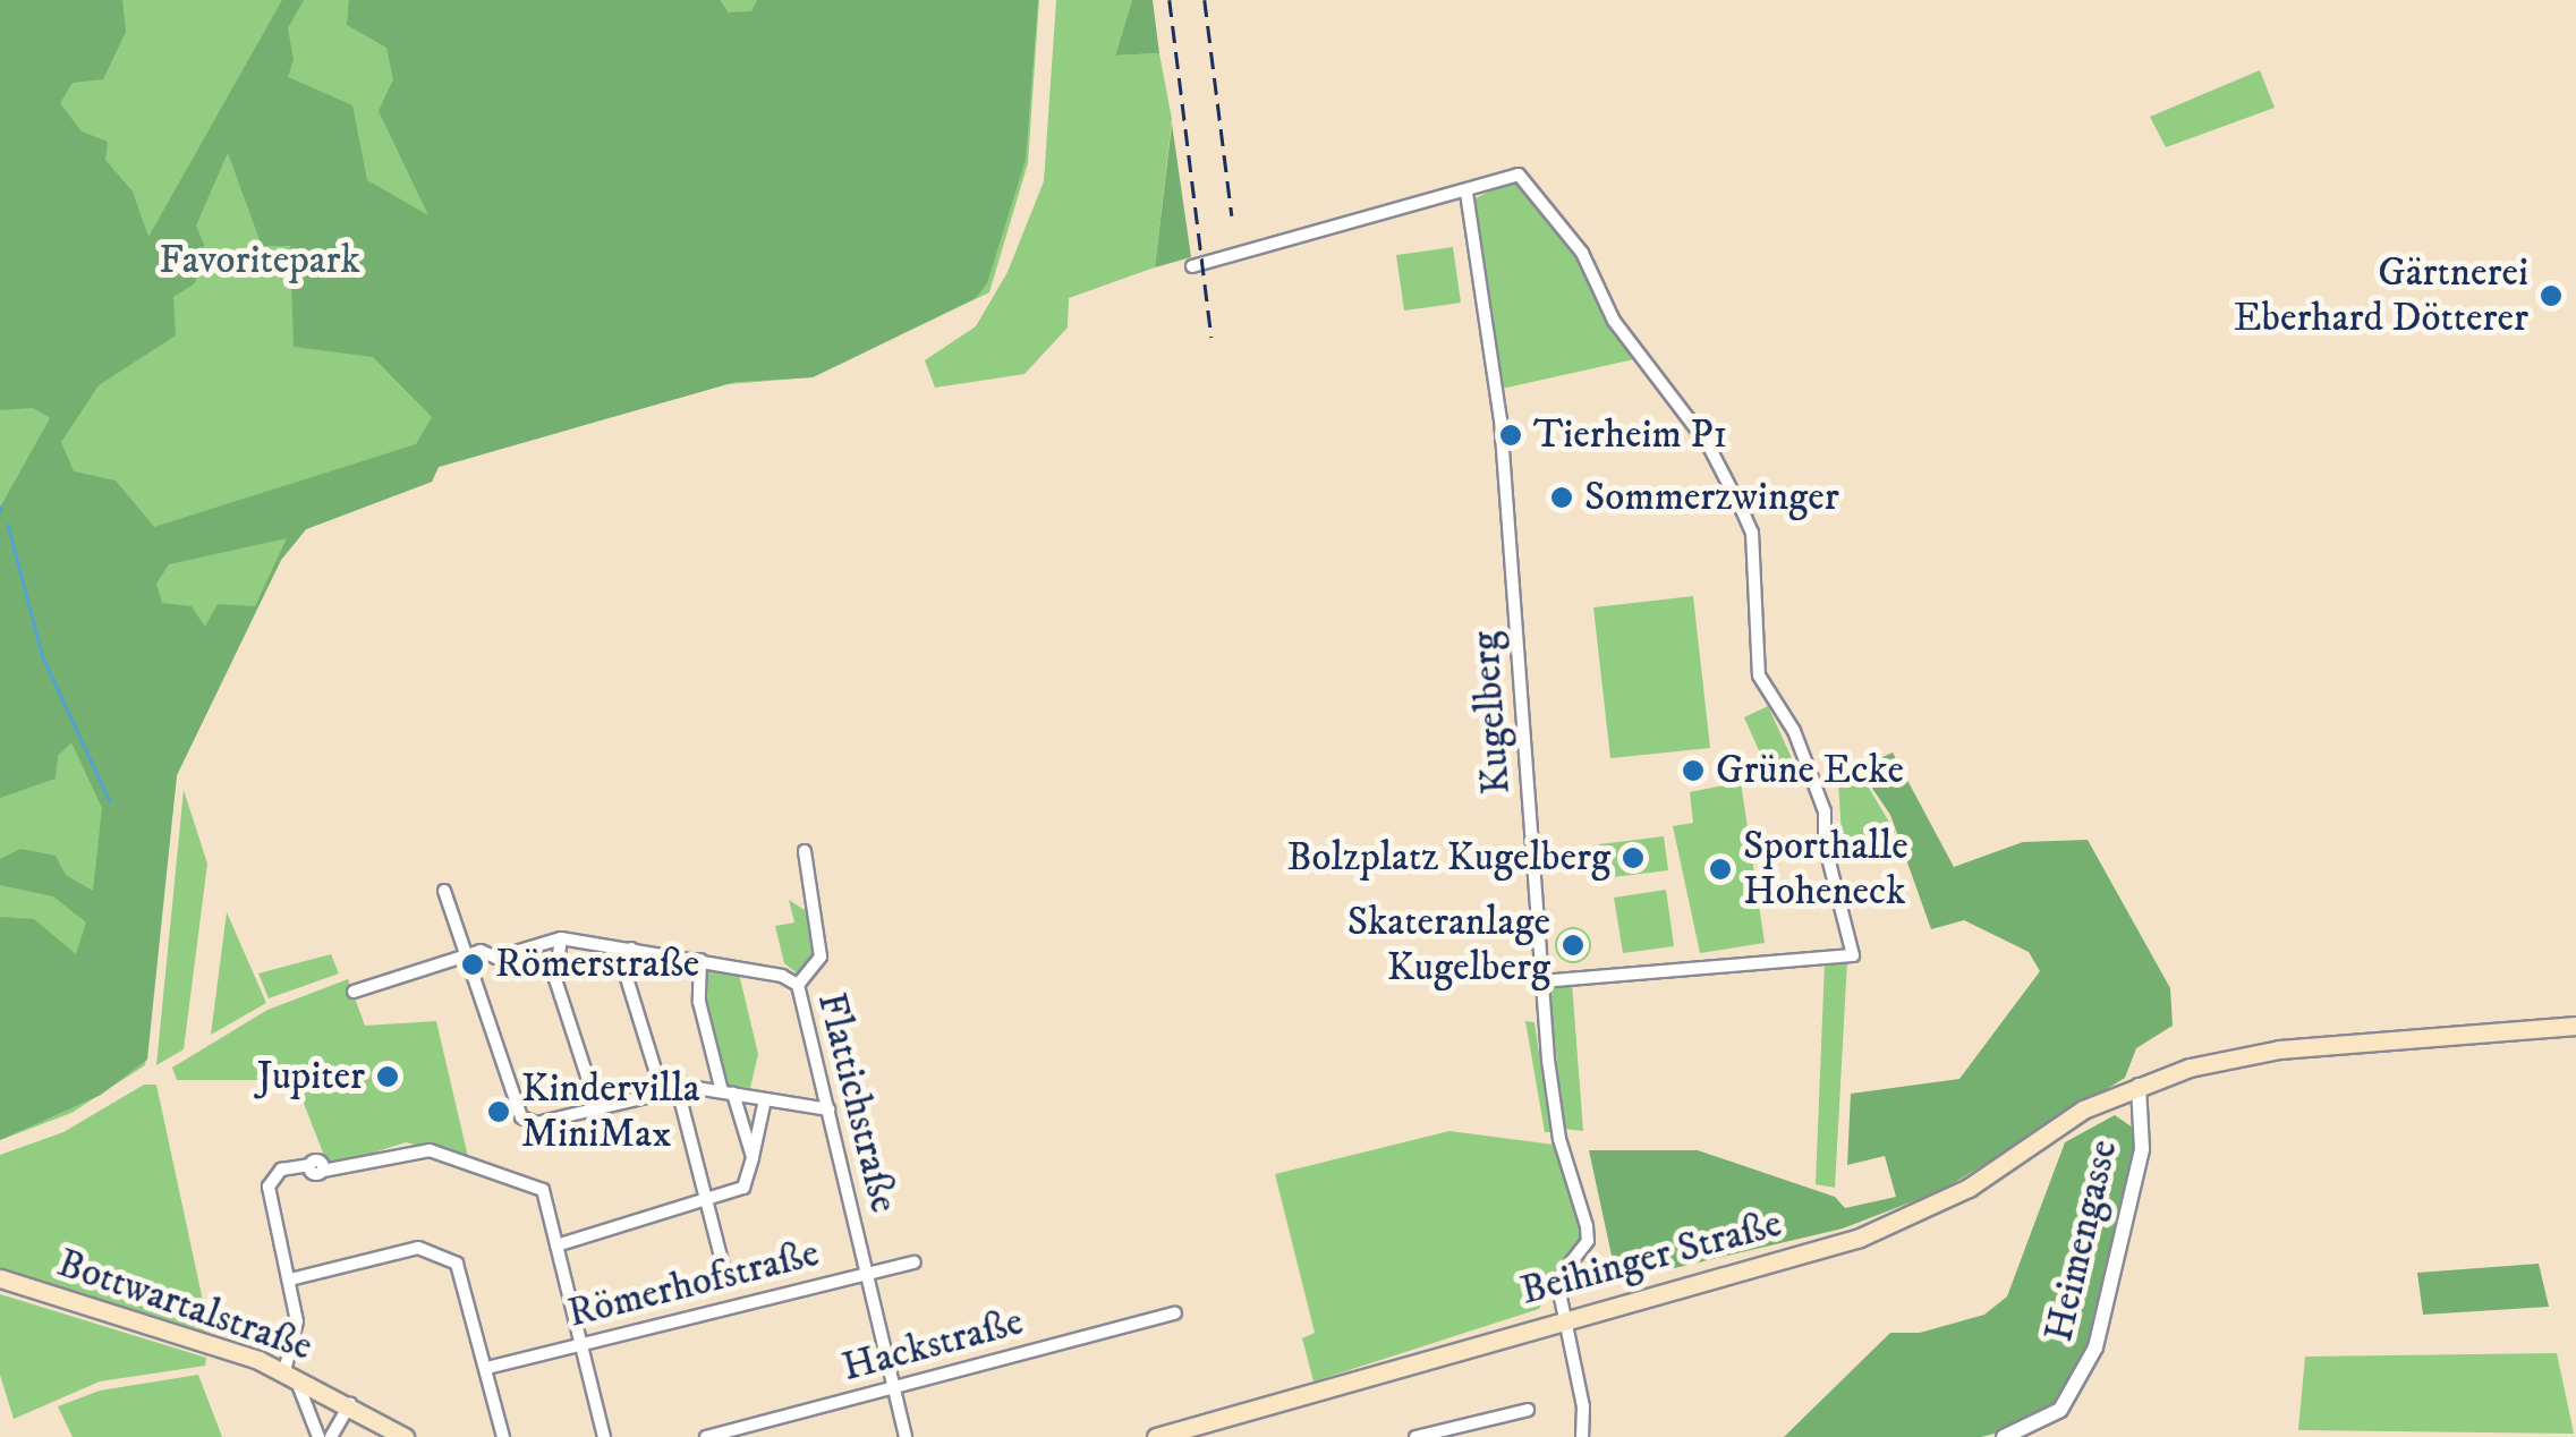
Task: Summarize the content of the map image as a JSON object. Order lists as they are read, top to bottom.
{
  "streets": {
    "main road": ["Beihinger Straße", "Bottwartalstraße"],
    "street": [
      "Kugelberg",
      "Flattichstraße",
      "Heimengasse",
      "Römerhofstraße",
      "Hackstraße"
    ]
  },
  "crossings": [
    ["Kugelberg", "Beihinger Straße"],
    ["Flattichstraße", "Römerhofstraße"],
    ["Flattichstraße", "Hackstraße"],
    ["Heimengasse", "Beihinger Straße"]
  ],
  "parks": ["Favoritepark"],
  "places": [
    "Gärtnerei Eberhard Dötterer",
    "Tierheim P1",
    "Sommerzwinger",
    "Grüne Ecke",
    "Bolzplatz Kugelberg",
    "Sporthalle Hoheneck",
    "Skateranlage Kugelberg",
    "Römerstraße",
    "Jupiter",
    "Kindervilla MiniMax"
  ]
}
